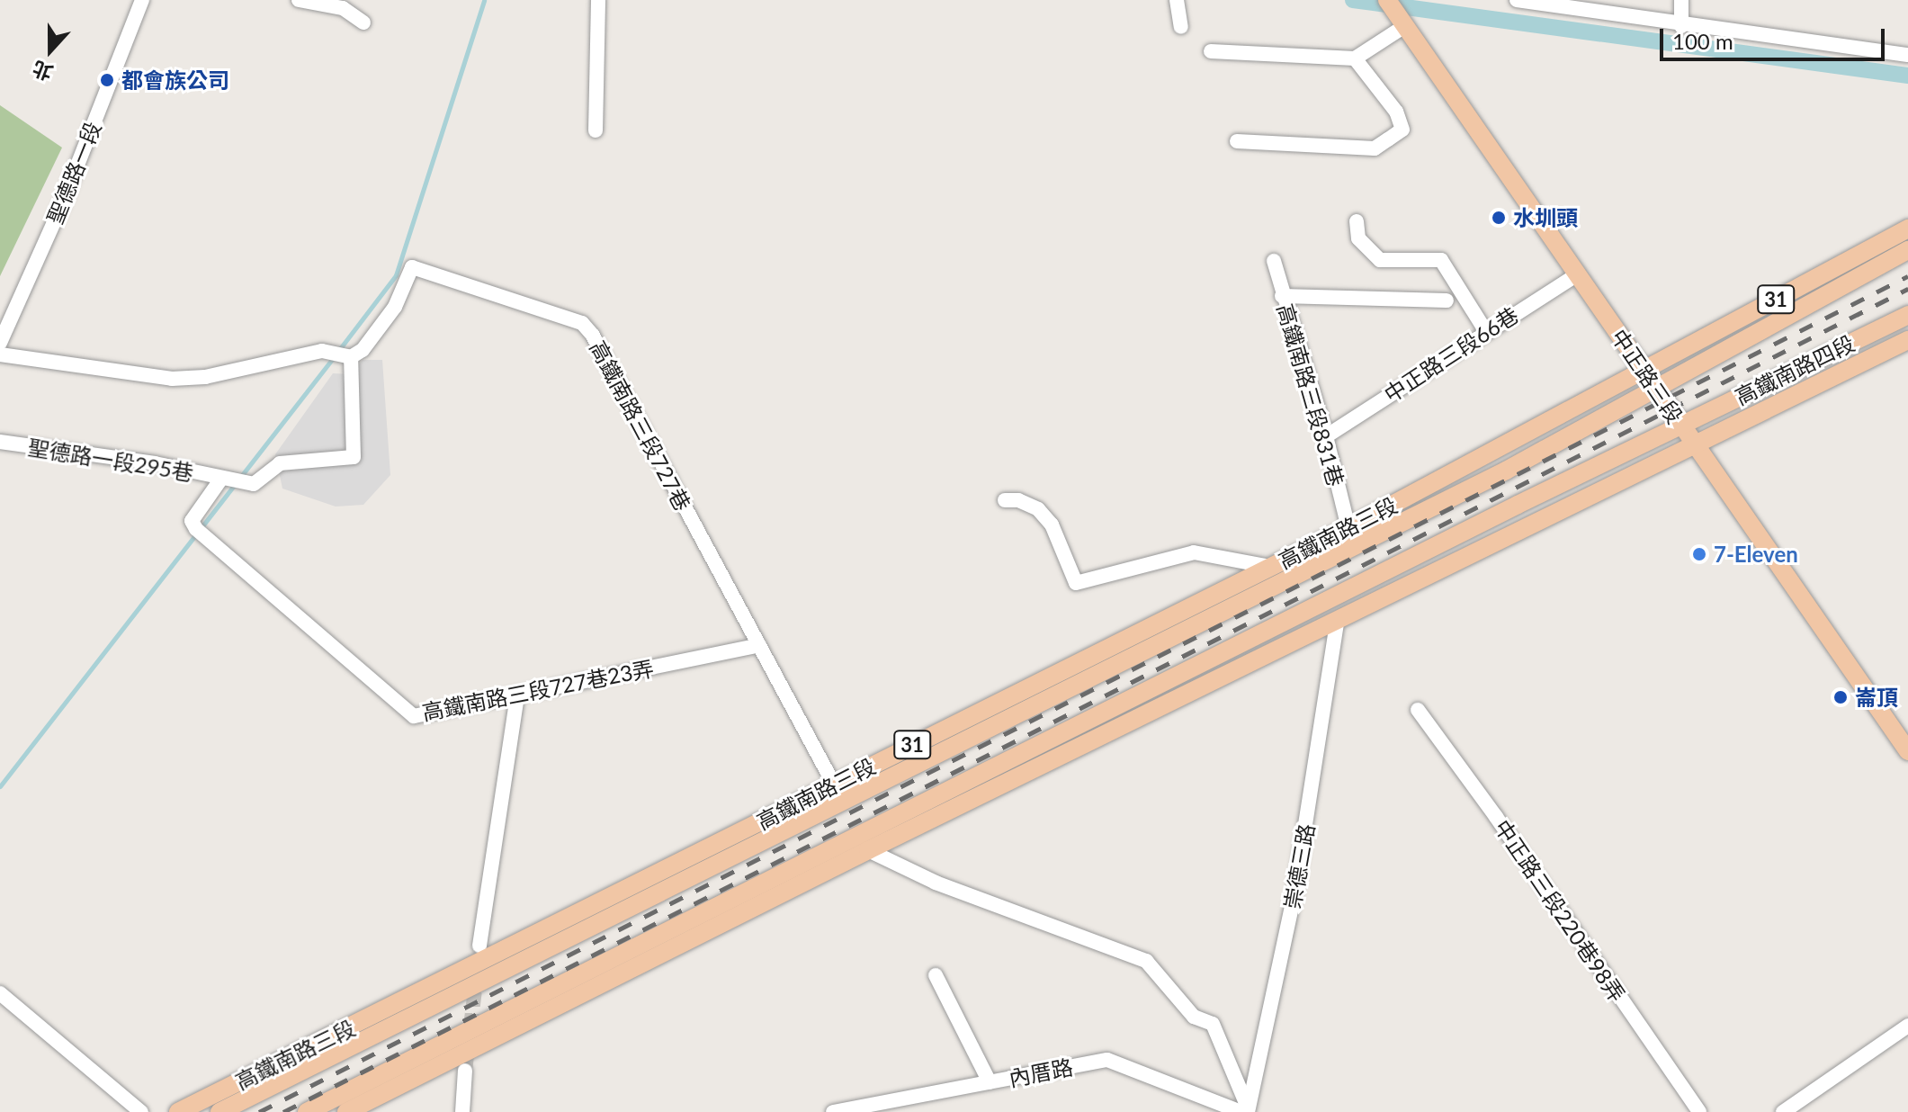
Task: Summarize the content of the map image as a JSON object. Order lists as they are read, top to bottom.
{
  "streets": {
    "main road": [
      "31",
      "高鐵南路四段",
      "中正路三段",
      "高鐵南路三段"
    ],
    "street": [
      "聖德路一段",
      "中正路三段66巷",
      "高鐵南路三段831巷",
      "高鐵南路三段727巷",
      "聖德路一段295巷",
      "高鐵南路三段727巷23弄",
      "崇德三路",
      "中正路三段220巷98弄",
      "內厝路"
    ]
  },
  "crossings": [
    ["31", "中正路三段"],
    ["31", "高鐵南路三段"],
    ["中正路三段66巷", "中正路三段"],
    ["中正路三段66巷", "高鐵南路三段831巷"],
    ["高鐵南路四段", "中正路三段"],
    ["中正路三段", "高鐵南路三段"],
    ["高鐵南路三段831巷", "高鐵南路三段"],
    ["高鐵南路三段727巷", "高鐵南路三段"],
    ["高鐵南路三段727巷", "高鐵南路三段727巷23弄"],
    ["聖德路一段295巷", "高鐵南路三段727巷23弄"]
  ],
  "places": [
    "都會族公司",
    "水圳頭",
    "7-Eleven",
    "崙頂"
  ],
  "scale_bar": "100 m",
  "north": "bottom"
}
